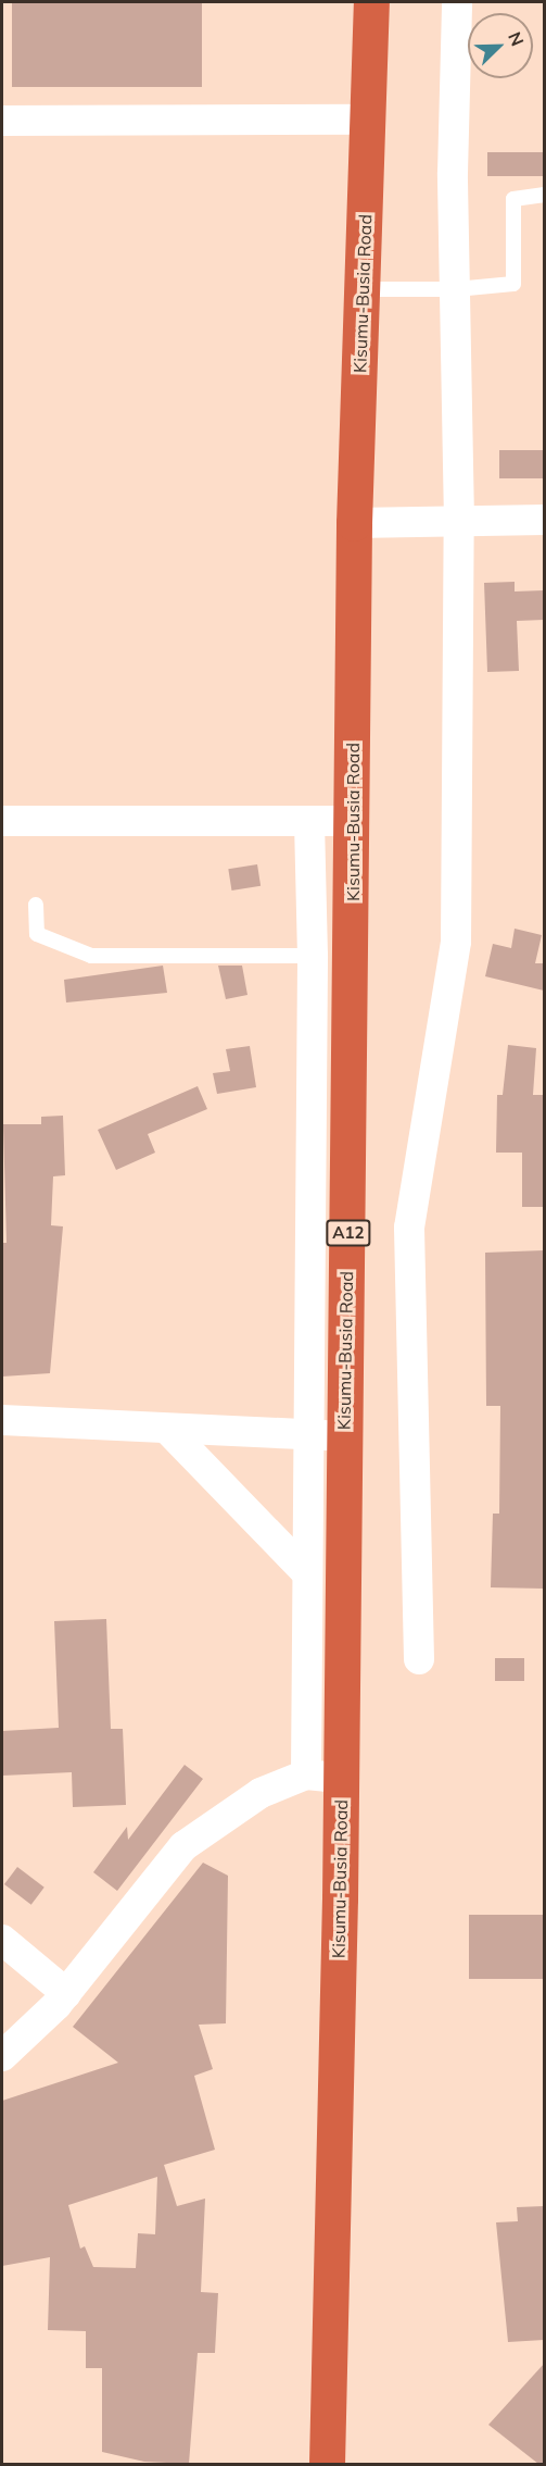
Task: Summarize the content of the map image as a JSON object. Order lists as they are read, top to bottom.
{
  "streets": {
    "highway": ["Kisumu-Busia Road", "A12"]
  },
  "north": "top right"
}
